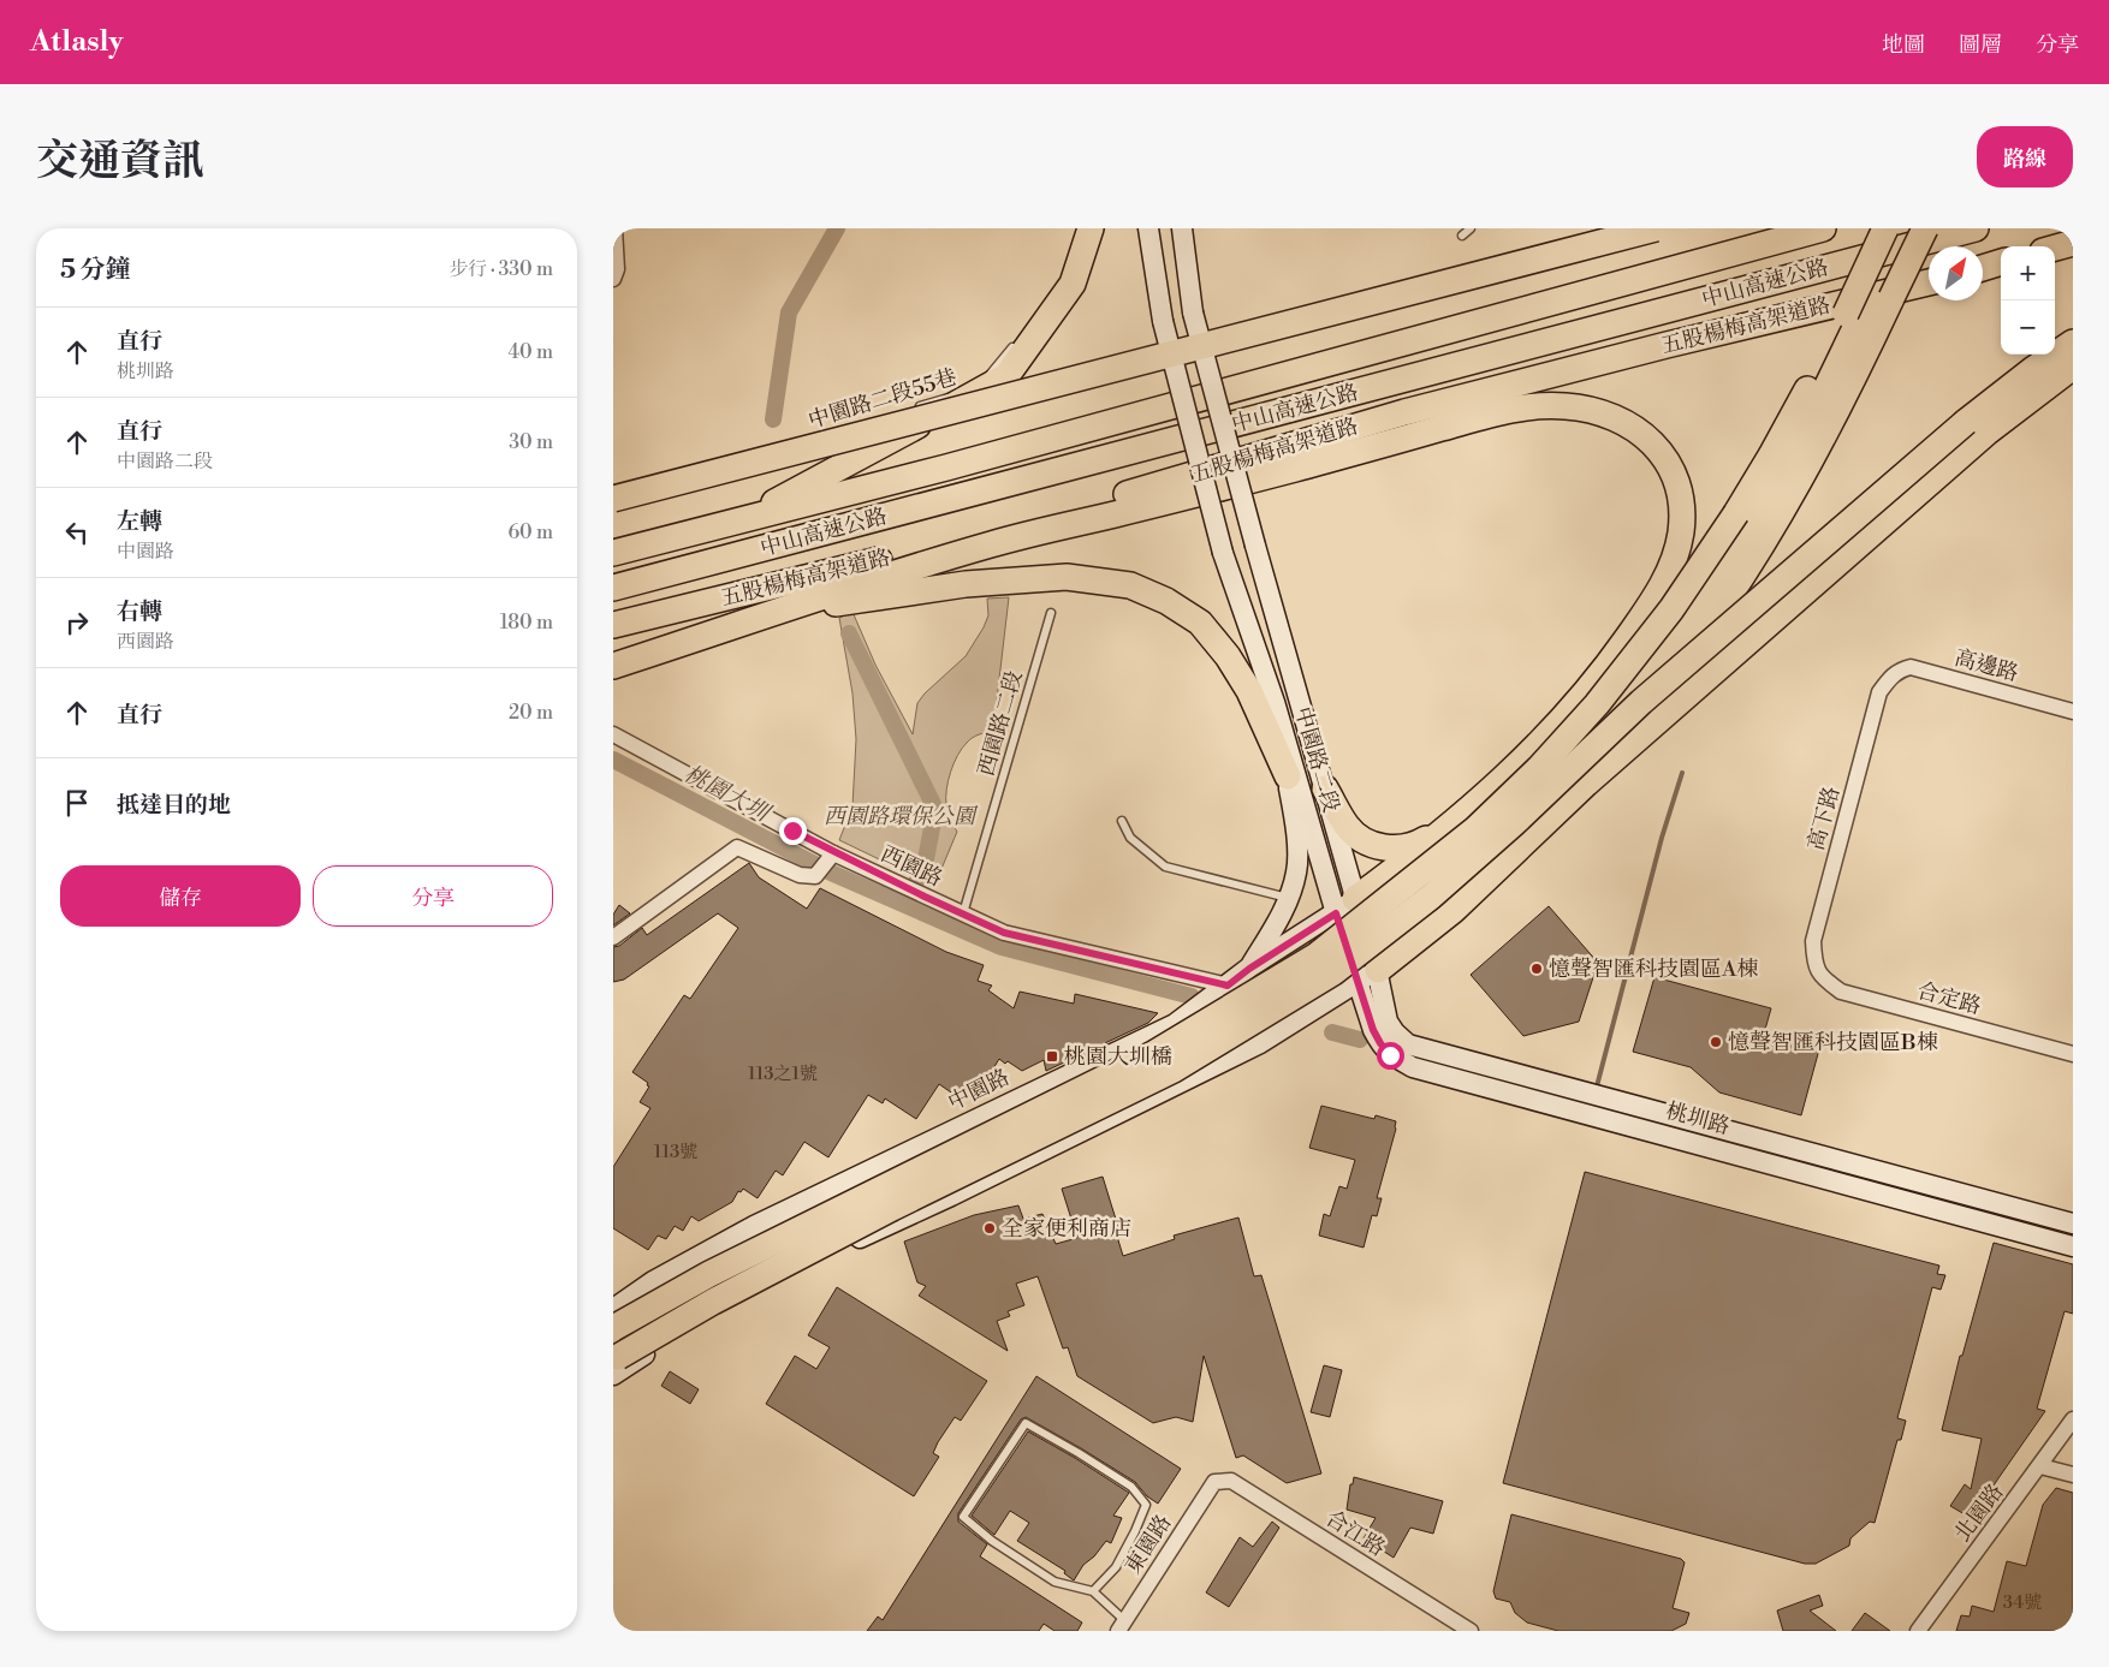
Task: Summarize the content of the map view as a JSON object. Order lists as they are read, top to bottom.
{
  "streets": {
    "highway": ["中山高速公路", "五股楊梅高架道路"],
    "main road": ["中園路二段", "中園路", "桃圳路"],
    "street": [
      "高邊路",
      "高下路",
      "西園路",
      "合定路",
      "北園路",
      "合江路",
      "東園路"
    ],
    "lane": ["中園路二段55巷", "西園路二段"]
  },
  "crossings": [
    ["高邊路", "高下路"],
    ["西園路二段", "西園路"],
    ["中園路二段", "中園路"],
    ["中園路二段", "桃圳路"],
    ["高下路", "合定路"],
    ["西園路", "中園路"],
    ["合江路", "東園路"]
  ],
  "water": ["桃園大圳"],
  "parks": ["西園路環保公園"],
  "places": {
    "other": ["憶聲智匯科技園區A棟", "憶聲智匯科技園區B棟", "全家便利商店"],
    "transit": ["桃園大圳橋"]
  },
  "house_numbers": ["113之1號", "113號", "34號"],
  "north": "top right",
  "page": {
    "header": "Atlasly",
    "nav": ["地圖", "圖層", "分享"],
    "title": "交通資訊",
    "buttons": [
      "路線",
      ["儲存", "分享"]
    ],
    "heading": ["5 分鐘", "步行 · 330 m"],
    "map_buttons": ["+", "−"],
    "list": [
      ["直行", "桃圳路", "40 m"],
      ["直行", "中園路二段", "30 m"],
      ["左轉", "中園路", "60 m"],
      ["右轉", "西園路", "180 m"],
      ["直行", "20 m"],
      "抵達目的地"
    ]
  }
}
